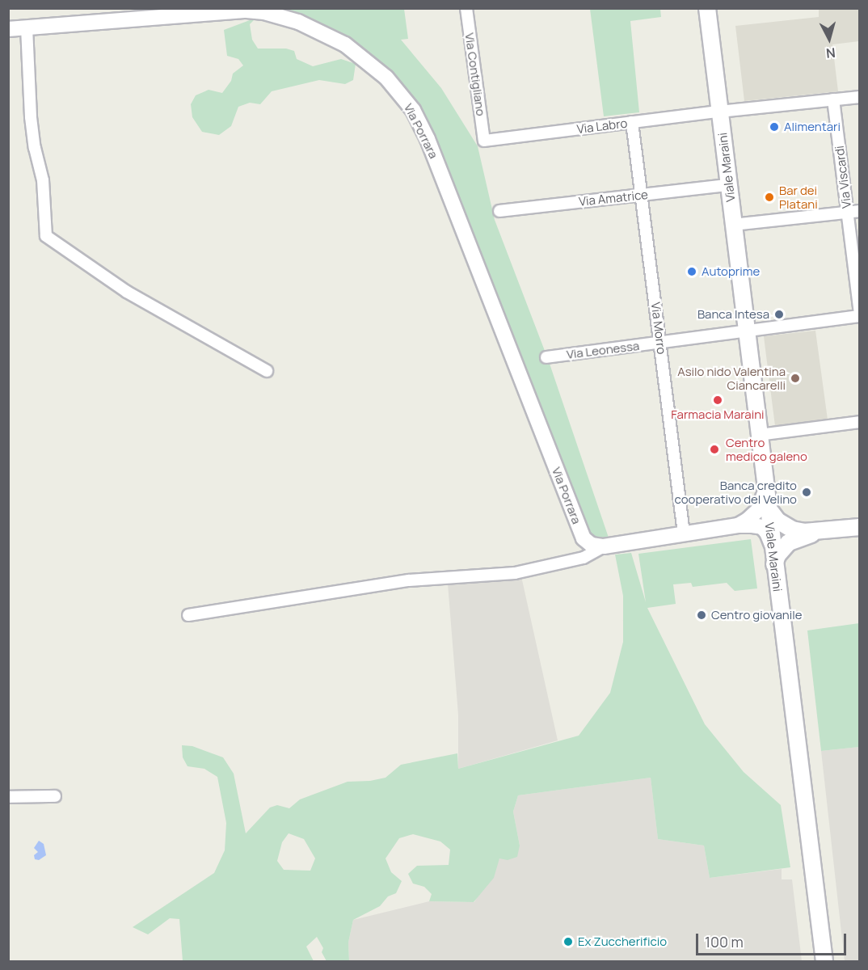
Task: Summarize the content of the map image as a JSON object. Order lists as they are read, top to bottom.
{
  "streets": {
    "main road": ["Viale Maraini"],
    "street": [
      "Via Contigliano",
      "Via Labro",
      "Via Porrara",
      "Via Viscardi",
      "Via Amatrice",
      "Via Morro",
      "Via Leonessa"
    ]
  },
  "crossings": [
    ["Via Contigliano", "Via Labro"],
    ["Via Labro", "Viale Maraini"],
    ["Via Labro", "Via Viscardi"],
    ["Via Labro", "Via Morro"],
    ["Viale Maraini", "Via Amatrice"],
    ["Viale Maraini", "Via Leonessa"],
    ["Via Amatrice", "Via Morro"],
    ["Via Morro", "Via Leonessa"]
  ],
  "places": [
    "Alimentari",
    "Bar dei Platani",
    "Autoprime",
    "Banca Intesa",
    "Asilo nido Valentina Ciancarelli",
    "Farmacia Maraini",
    "Centro medico galeno",
    "Banca credito cooperativo del Velino",
    "Centro giovanile",
    "Ex Zuccherificio"
  ],
  "scale_bar": "100 m",
  "north": "bottom"
}
